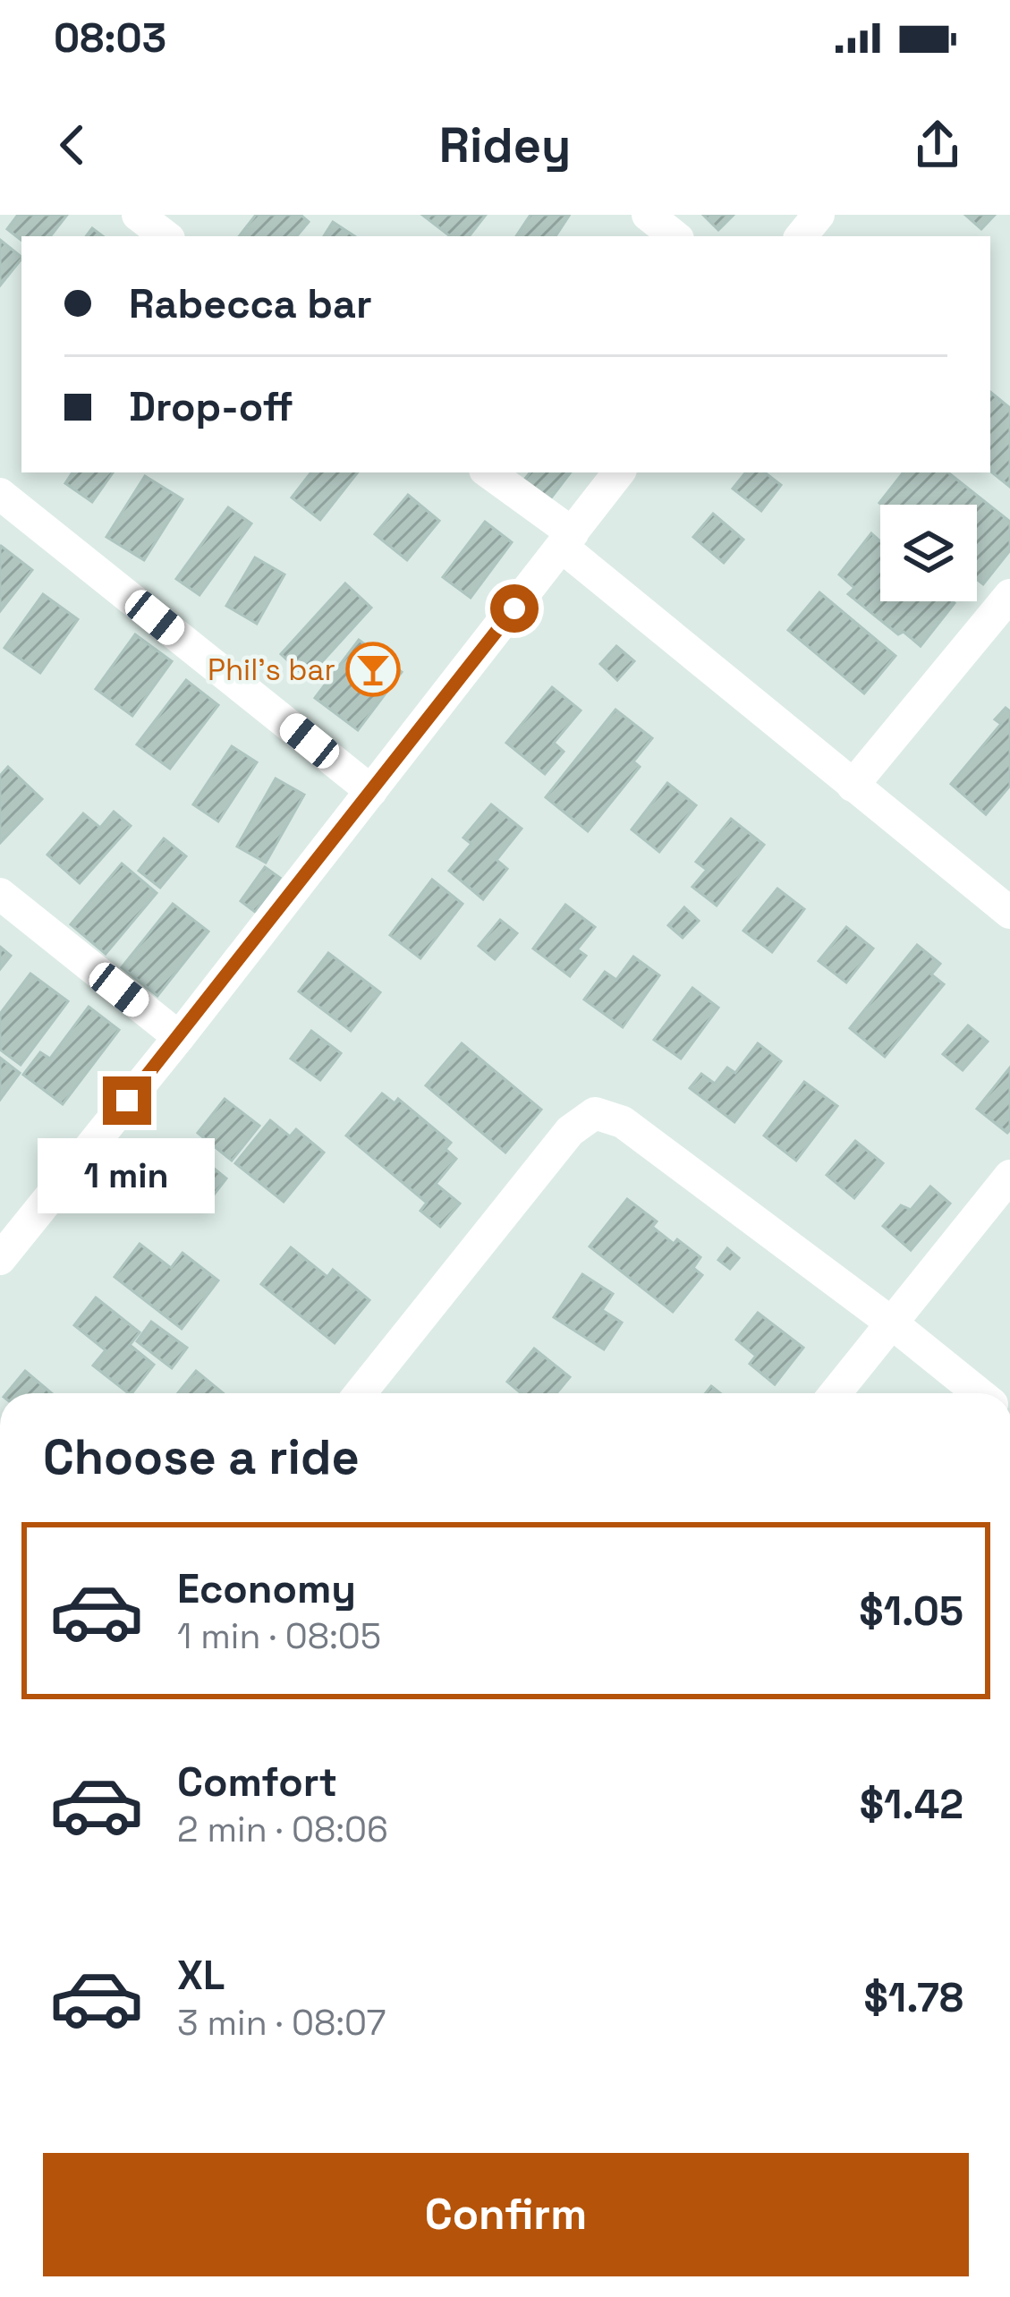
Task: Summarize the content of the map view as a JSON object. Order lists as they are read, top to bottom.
{
  "places": {
    "bar": ["Phil's bar"]
  },
  "page": {
    "status": "08:03",
    "header": "Ridey",
    "banner": ["Rabecca bar", "Drop-off"],
    "bubble": "1 min",
    "heading": "Choose a ride",
    "list": [
      {
        "name": "Economy",
        "note": "1 min · 08:05",
        "value": "$1.05"
      },
      {
        "name": "Comfort",
        "note": "2 min · 08:06",
        "value": "$1.42"
      },
      {
        "name": "XL",
        "note": "3 min · 08:07",
        "value": "$1.78"
      }
    ],
    "buttons": "Confirm"
  }
}
